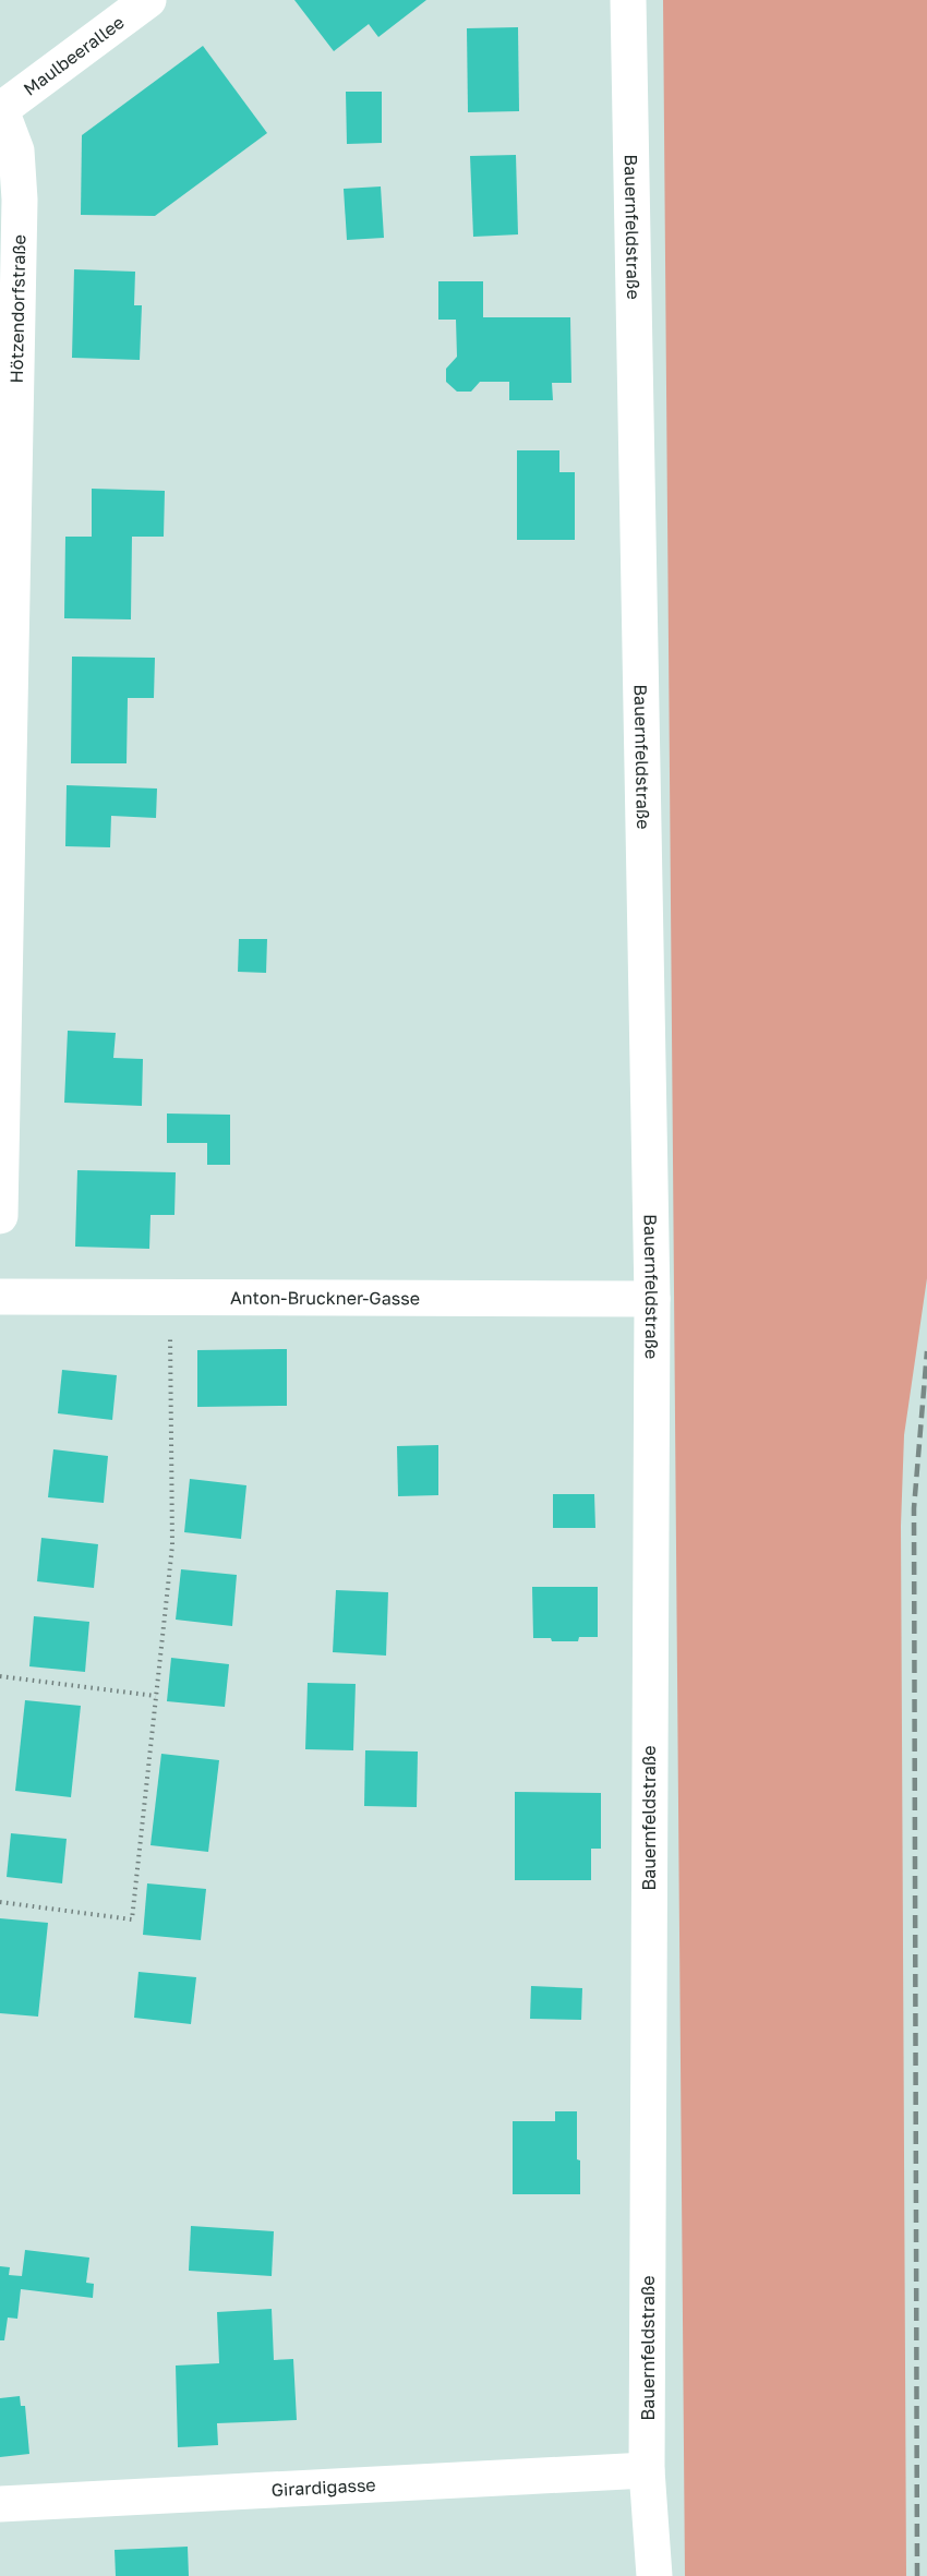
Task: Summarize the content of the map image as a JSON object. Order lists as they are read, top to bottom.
{
  "streets": {
    "street": [
      "Maulbeerallee",
      "Bauernfeldstraße",
      "Hötzendorfstraße",
      "Anton-Bruckner-Gasse",
      "Girardigasse"
    ]
  },
  "crossings": [
    ["Maulbeerallee", "Hötzendorfstraße"],
    ["Bauernfeldstraße", "Anton-Bruckner-Gasse"],
    ["Bauernfeldstraße", "Girardigasse"]
  ]
}
